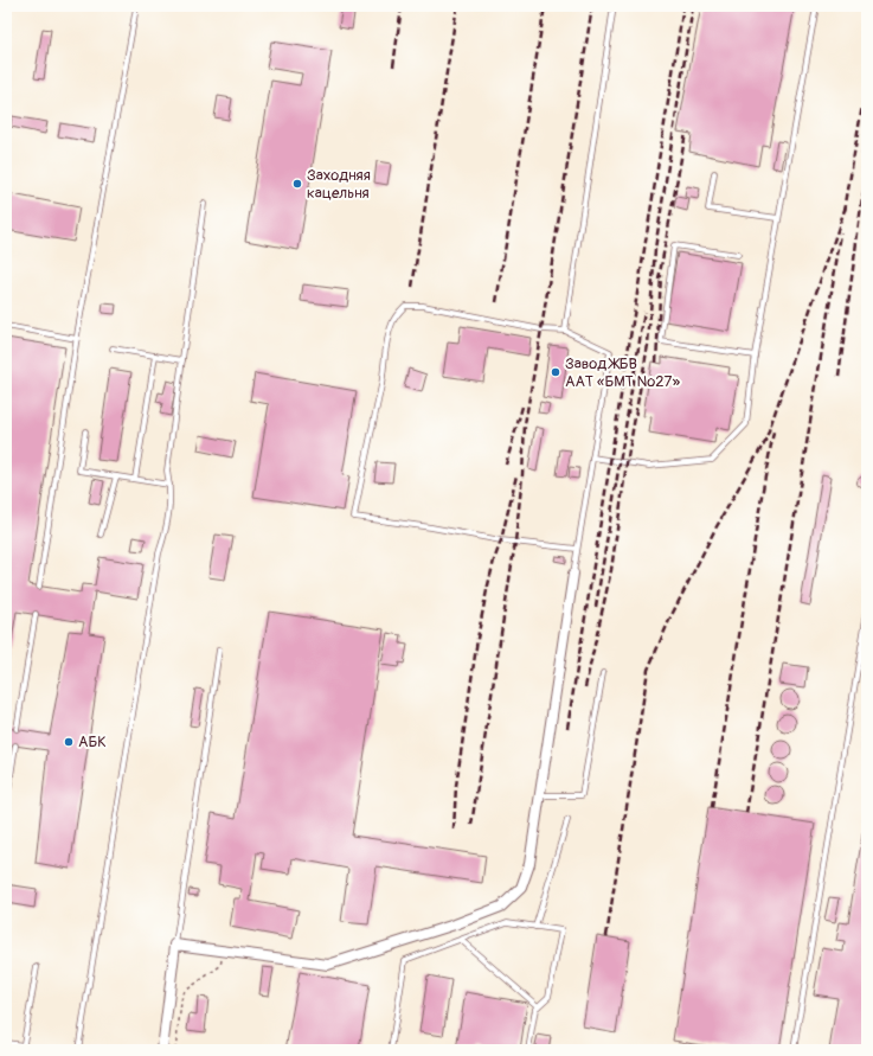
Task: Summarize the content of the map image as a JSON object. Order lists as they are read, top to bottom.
{
  "places": ["Заходняя кацельня", "Завод ЖБВ ААТ «БМТ №27»", "АБК"]
}
